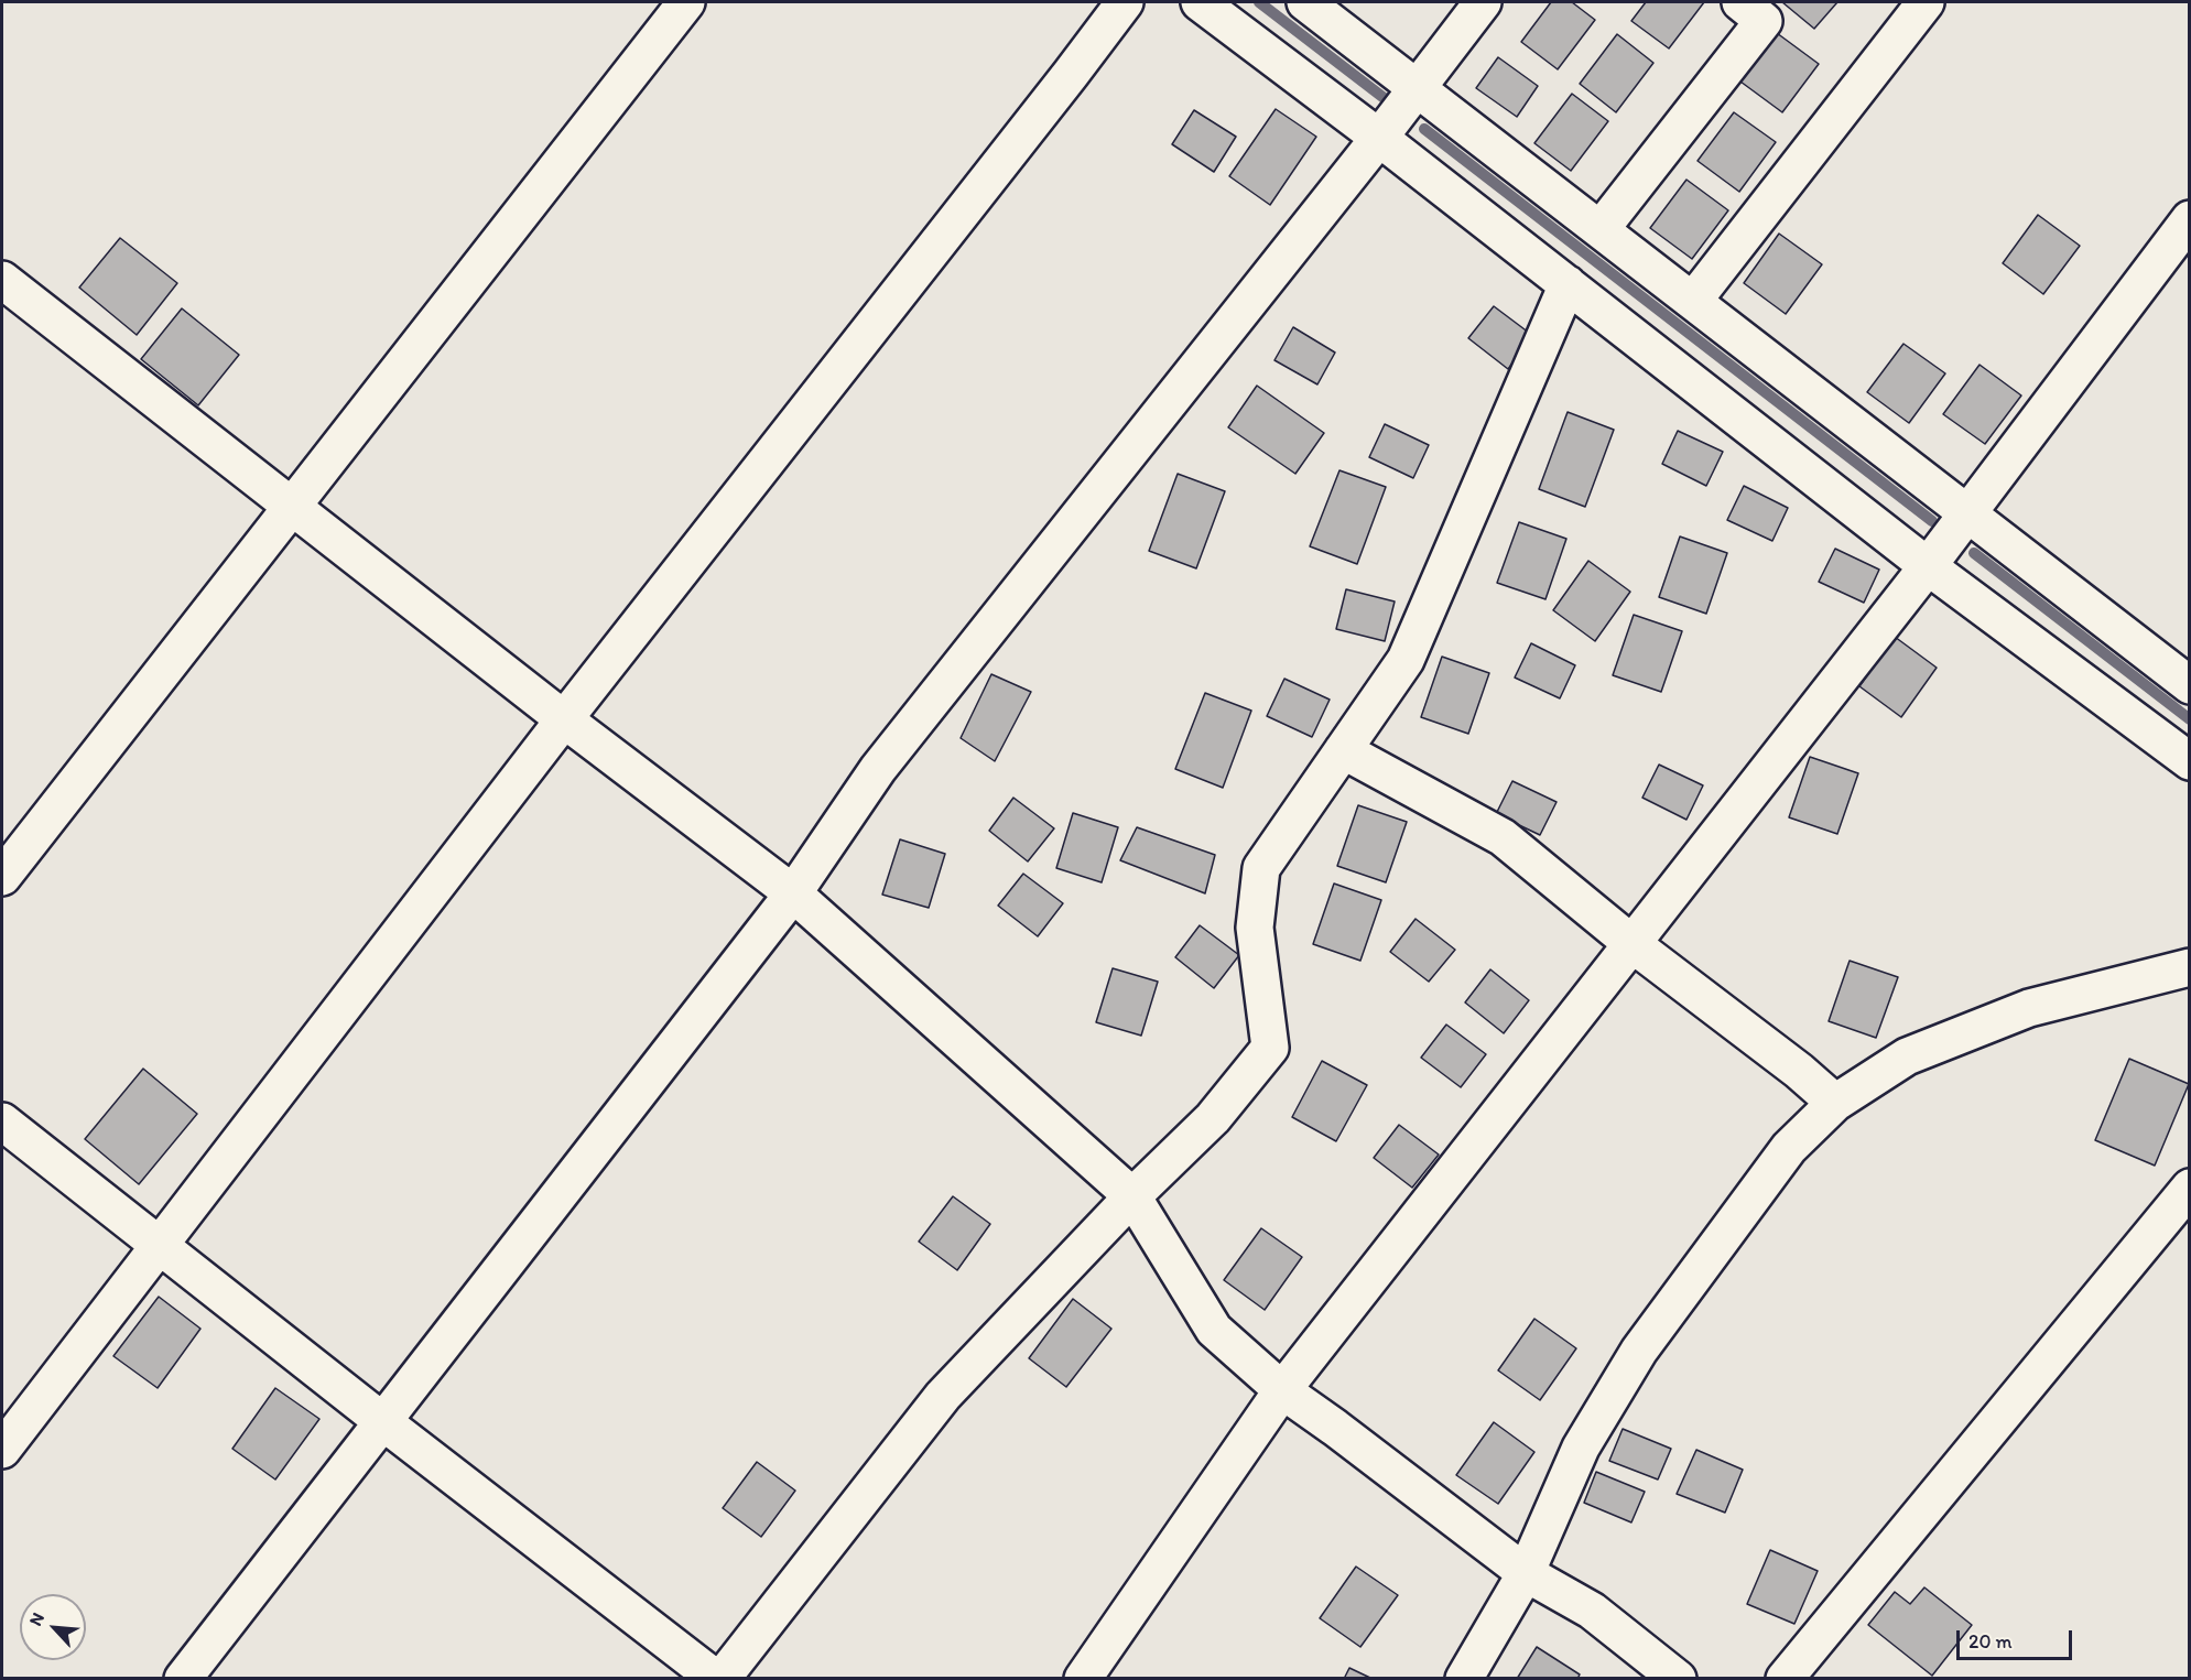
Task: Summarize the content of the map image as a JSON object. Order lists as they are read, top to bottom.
{
  "scale_bar": "20 m",
  "north": "top left"
}
